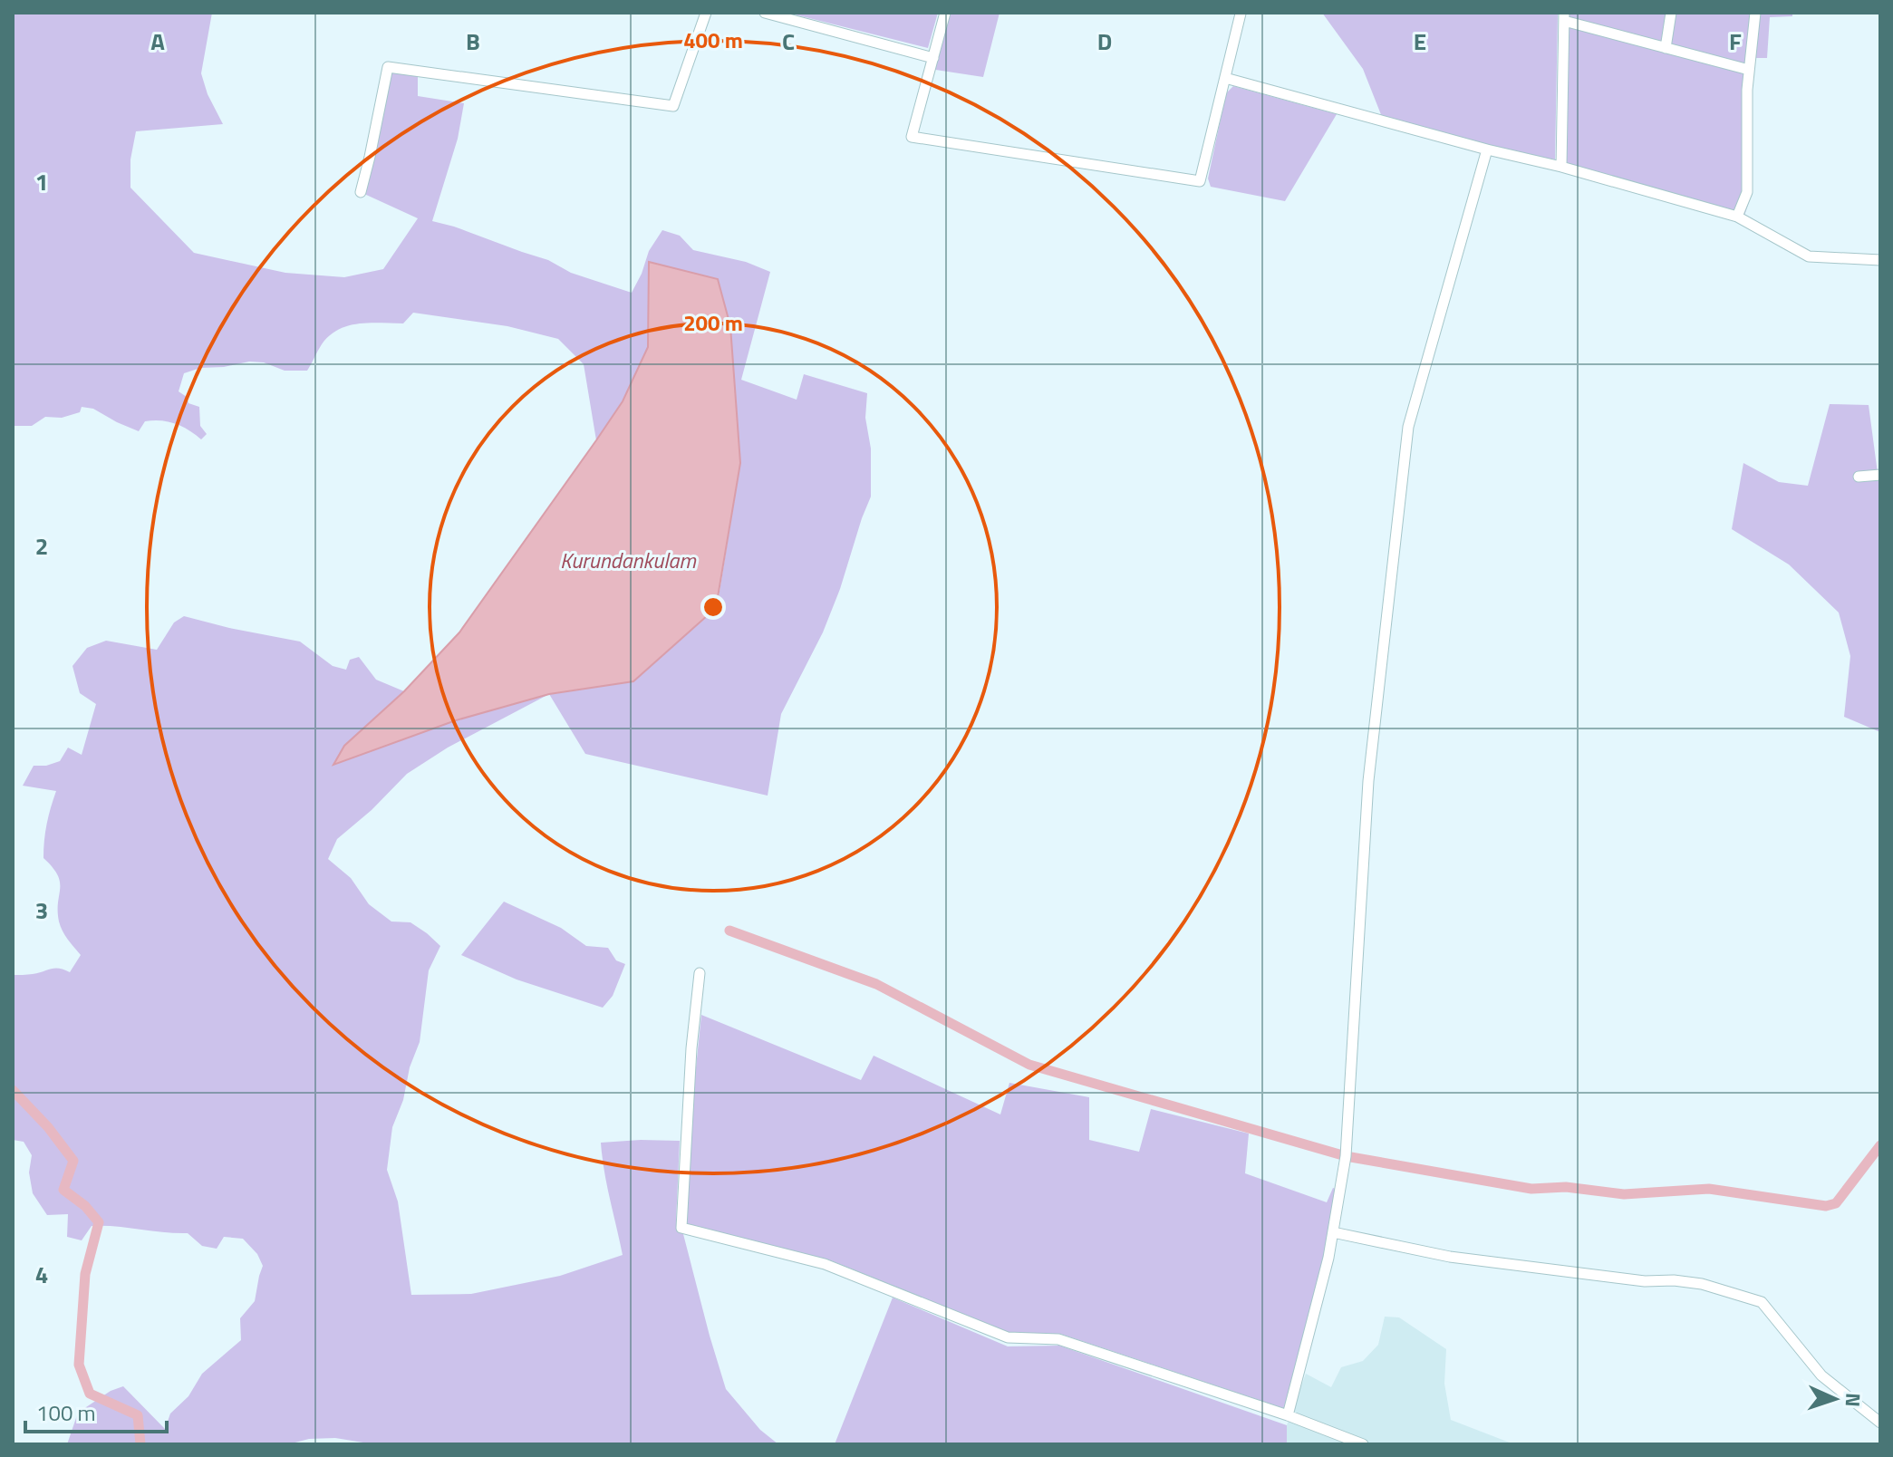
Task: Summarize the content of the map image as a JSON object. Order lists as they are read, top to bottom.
{
  "water": ["Kurundankulam"],
  "scale_bar": "100 m",
  "north": "right",
  "grid": {
    "columns": [
      "A",
      "B",
      "C",
      "D",
      "E",
      "F"
    ],
    "rows": [
      "1",
      "2",
      "3",
      "4"
    ]
  },
  "rings": ["400 m", "200 m"]
}
